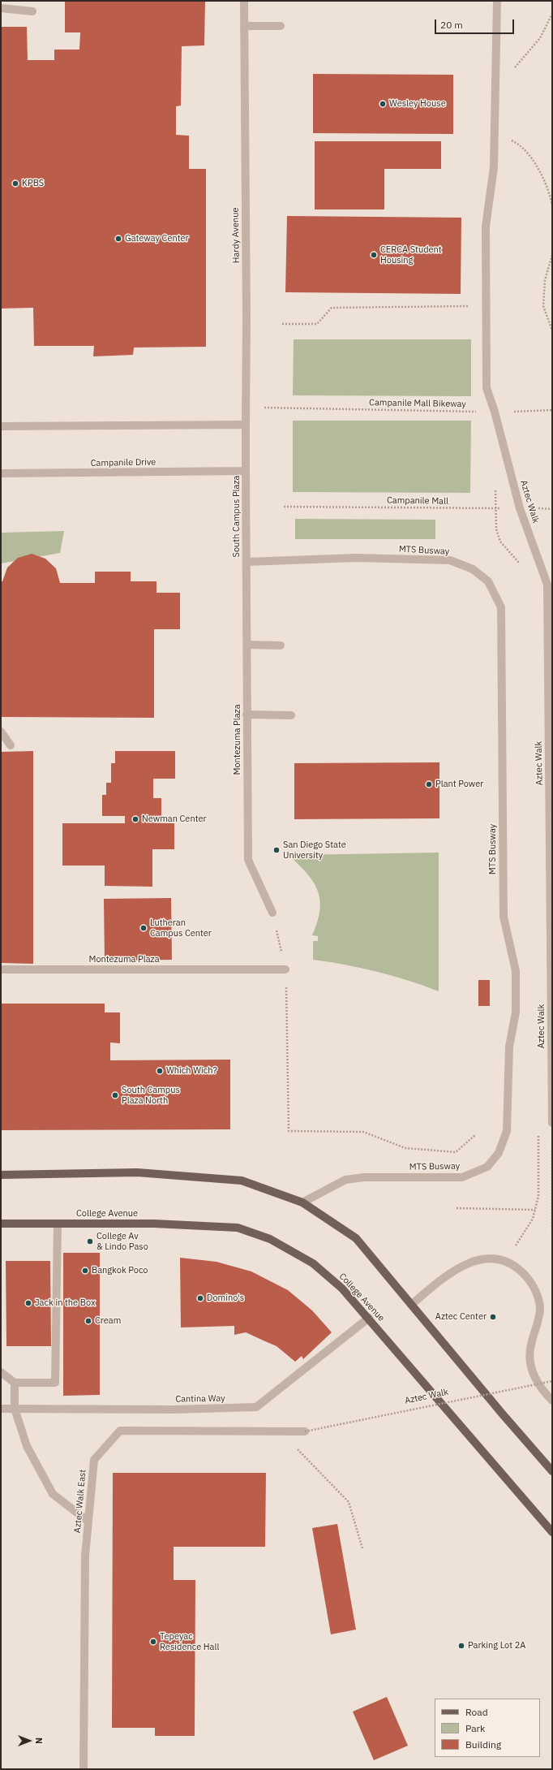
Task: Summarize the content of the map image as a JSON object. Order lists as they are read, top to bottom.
{
  "streets": {
    "main road": ["College Avenue"],
    "street": [
      "Hardy Avenue",
      "Campanile Drive",
      "Aztec Walk",
      "South Campus Plaza",
      "MTS Busway",
      "Montezuma Plaza",
      "Cantina Way",
      "Aztec Walk East"
    ],
    "path": ["Campanile Mall Bikeway", "Campanile Mall"]
  },
  "crossings": [
    ["Hardy Avenue", "Campanile Drive"],
    ["Hardy Avenue", "South Campus Plaza"],
    ["Campanile Mall Bikeway", "Aztec Walk"],
    ["Campanile Drive", "South Campus Plaza"],
    ["Campanile Mall", "Aztec Walk"],
    ["Aztec Walk", "Aztec Walk East"],
    ["South Campus Plaza", "MTS Busway"],
    ["South Campus Plaza", "Montezuma Plaza"],
    ["MTS Busway", "Montezuma Plaza"],
    ["College Avenue", "Cantina Way"]
  ],
  "places": [
    "Wesley House",
    "KPBS",
    "Gateway Center",
    "CERCA Student Housing",
    "Plant Power",
    "Newman Center",
    "San Diego State University",
    "Lutheran Campus Center",
    "Which Wich?",
    "South Campus Plaza North",
    "College Av & Lindo Paso",
    "Bangkok Poco",
    "Domino's",
    "Jack in the Box",
    "Aztec Center",
    "Cream",
    "Tepeyac Residence Hall",
    "Parking Lot 2A"
  ],
  "legend": ["Road", "Park", "Building"],
  "scale_bar": "20 m",
  "north": "right"
}
